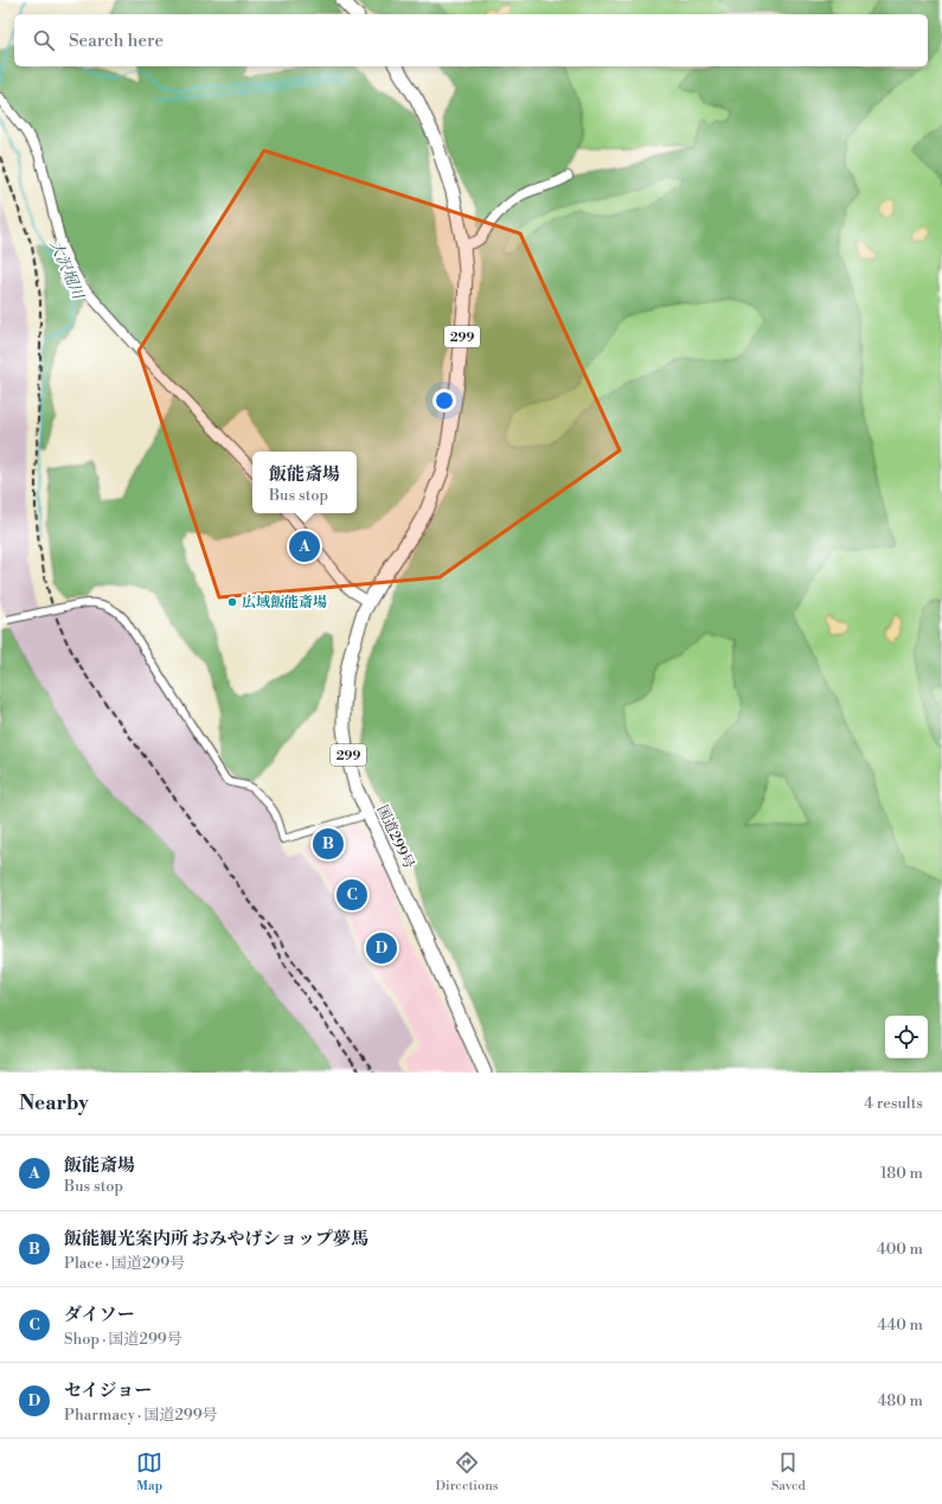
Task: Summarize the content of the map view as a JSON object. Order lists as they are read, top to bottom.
{
  "streets": {
    "highway": ["299", "国道299号"]
  },
  "crossings": [
    ["299", "国道299号"]
  ],
  "water": ["大沢堀川"],
  "places": ["広域飯能斎場"],
  "page": {
    "search": "Search here",
    "popup": ["飯能斎場", "Bus stop"],
    "pins": [
      "A",
      "B",
      "C",
      "D"
    ],
    "heading": ["Nearby", "4 results"],
    "list": [
      {
        "mark": "A",
        "name": "飯能斎場",
        "note": "Bus stop",
        "value": "180 m"
      },
      {
        "mark": "B",
        "name": "飯能観光案内所 おみやげショップ夢馬",
        "note": "Place · 国道299号",
        "value": "400 m"
      },
      {
        "mark": "C",
        "name": "ダイソー",
        "note": "Shop · 国道299号",
        "value": "440 m"
      },
      {
        "mark": "D",
        "name": "セイジョー",
        "note": "Pharmacy · 国道299号",
        "value": "480 m"
      }
    ],
    "nav": ["Map", "Directions", "Saved"]
  }
}
